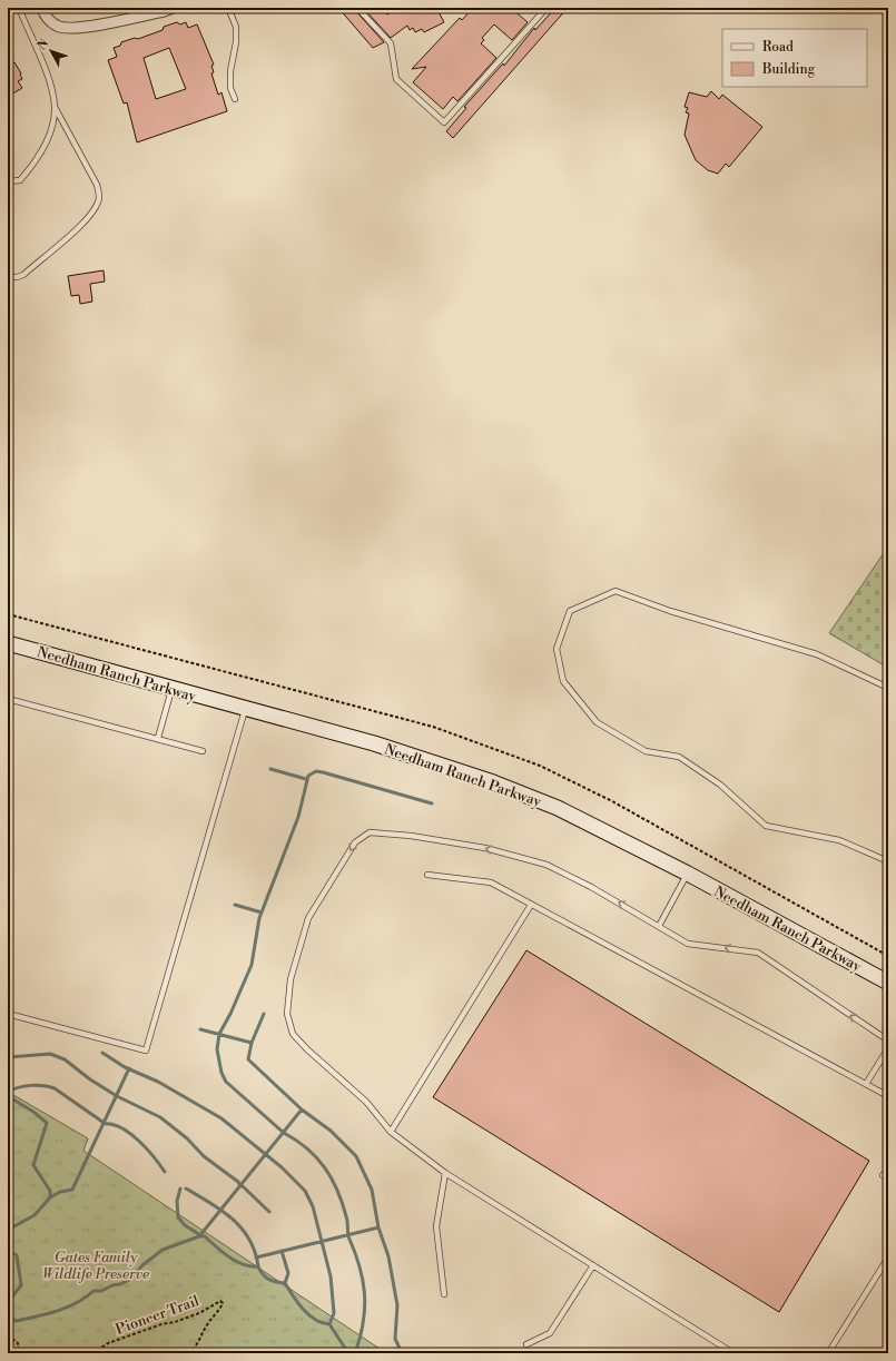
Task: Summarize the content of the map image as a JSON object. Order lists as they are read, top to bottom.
{
  "streets": {
    "street": ["Needham Ranch Parkway"],
    "path": ["Pioneer Trail"]
  },
  "parks": ["Gates Family Wildlife Preserve"],
  "legend": ["Road", "Building"],
  "north": "top left"
}
